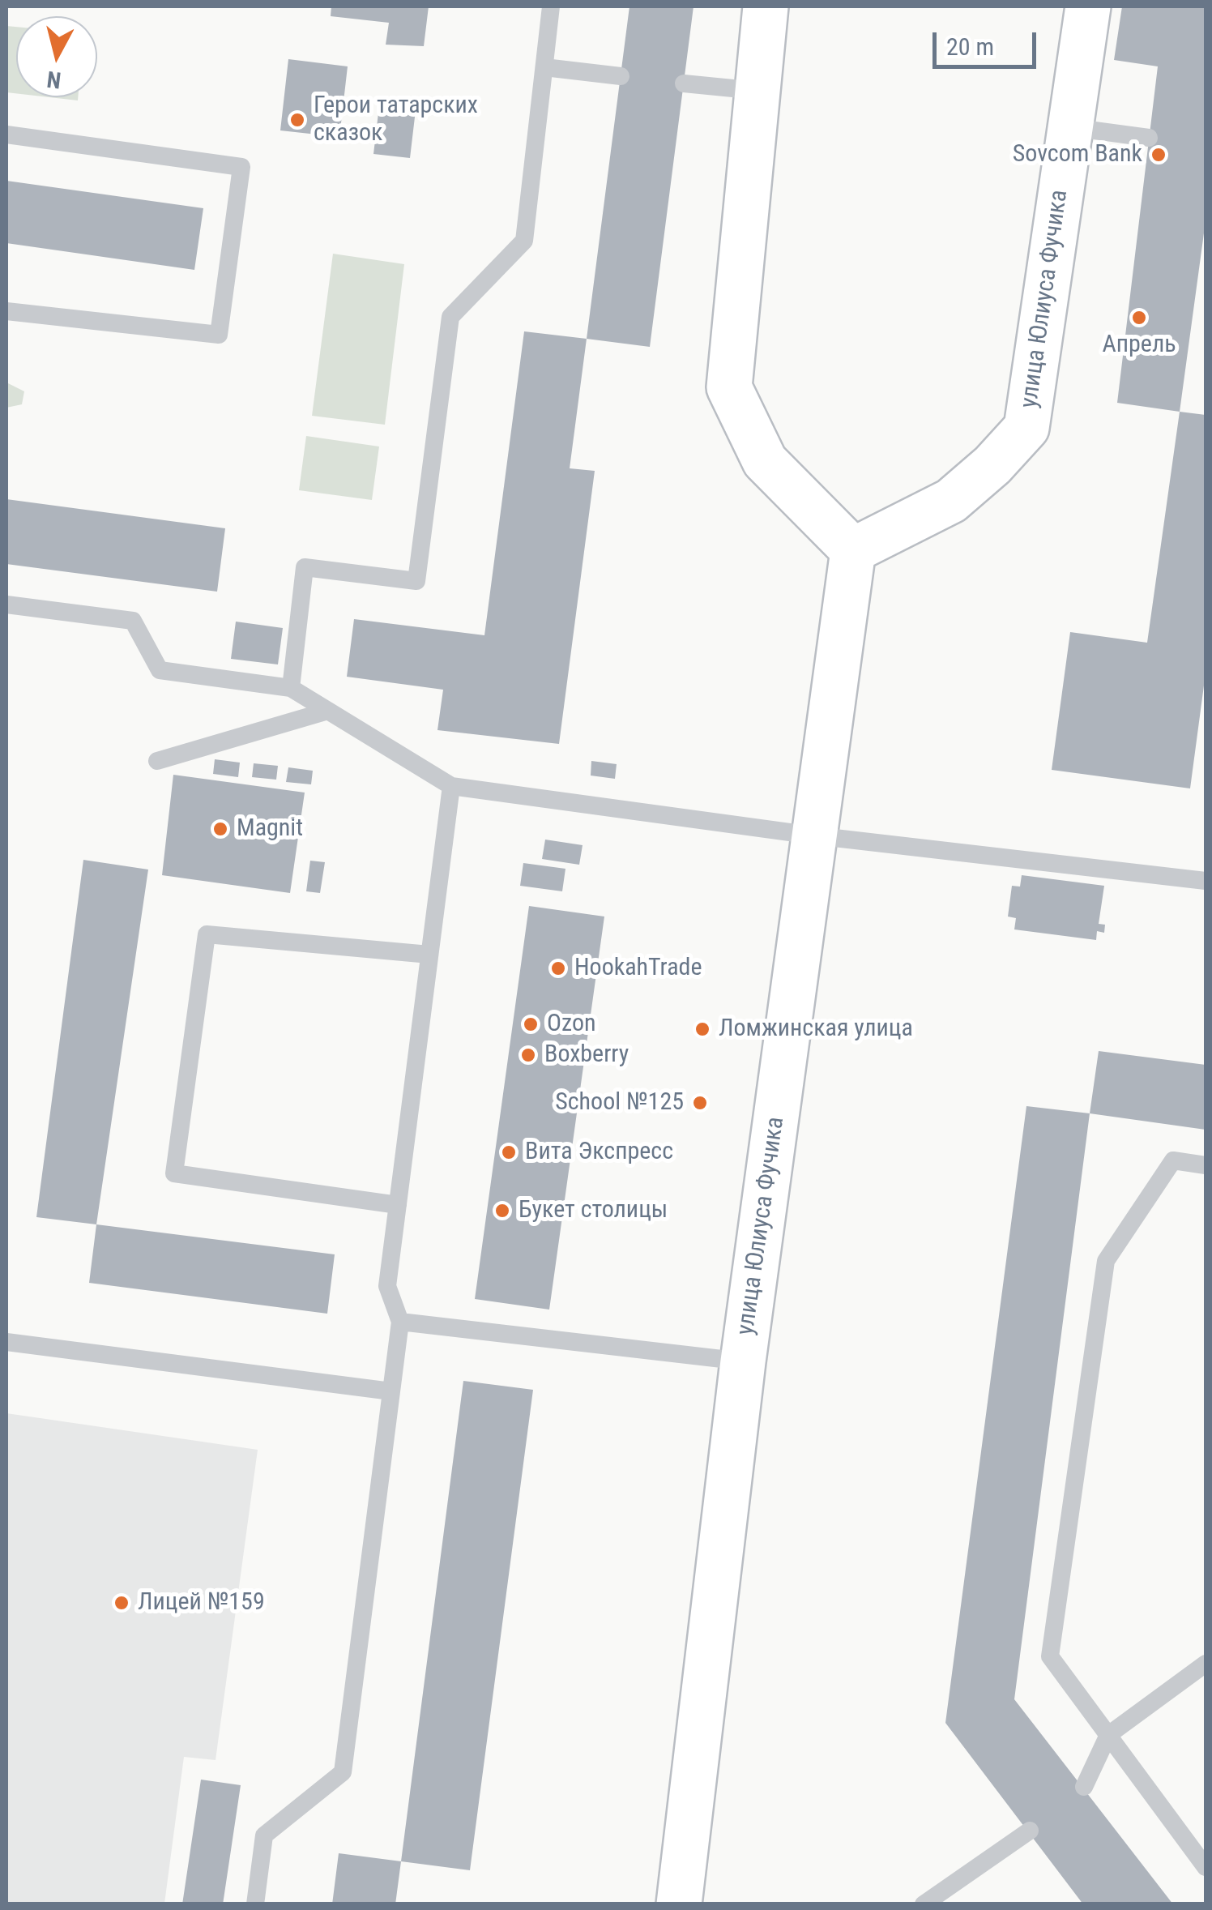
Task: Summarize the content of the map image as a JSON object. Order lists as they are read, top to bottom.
{
  "streets": {
    "main road": ["улица Юлиуса Фучика"]
  },
  "places": [
    "Герои татарских сказок",
    "Sovcom Bank",
    "Апрель",
    "Magnit",
    "HookahTrade",
    "Ozon",
    "Ломжинская улица",
    "Boxberry",
    "School №125",
    "Вита Экспресс",
    "Букет столицы",
    "Лицей №159"
  ],
  "scale_bar": "20 m",
  "north": "bottom"
}
